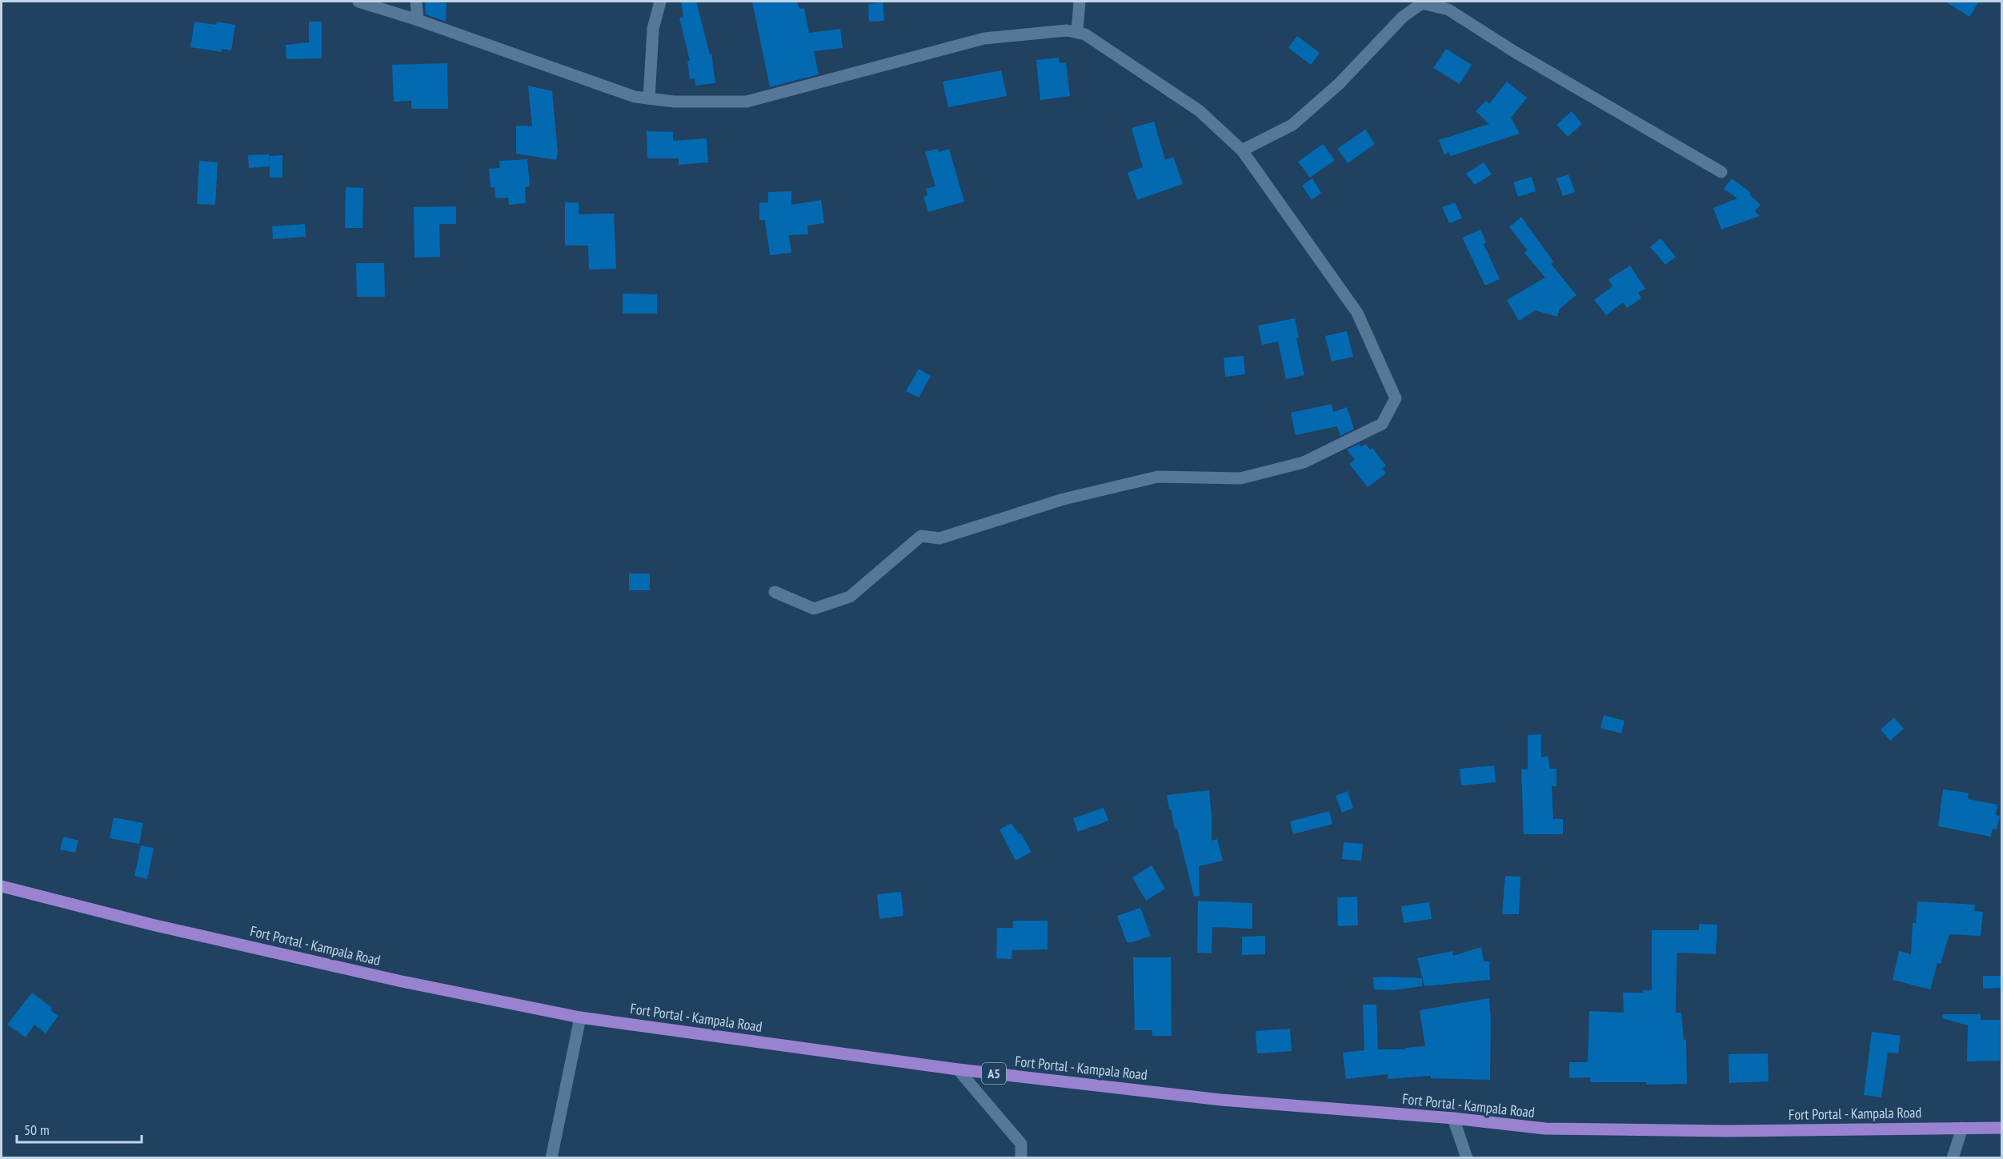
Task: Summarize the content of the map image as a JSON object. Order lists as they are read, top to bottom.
{
  "streets": {
    "main road": ["Fort Portal - Kampala Road", "A5"]
  },
  "scale_bar": "50 m"
}
